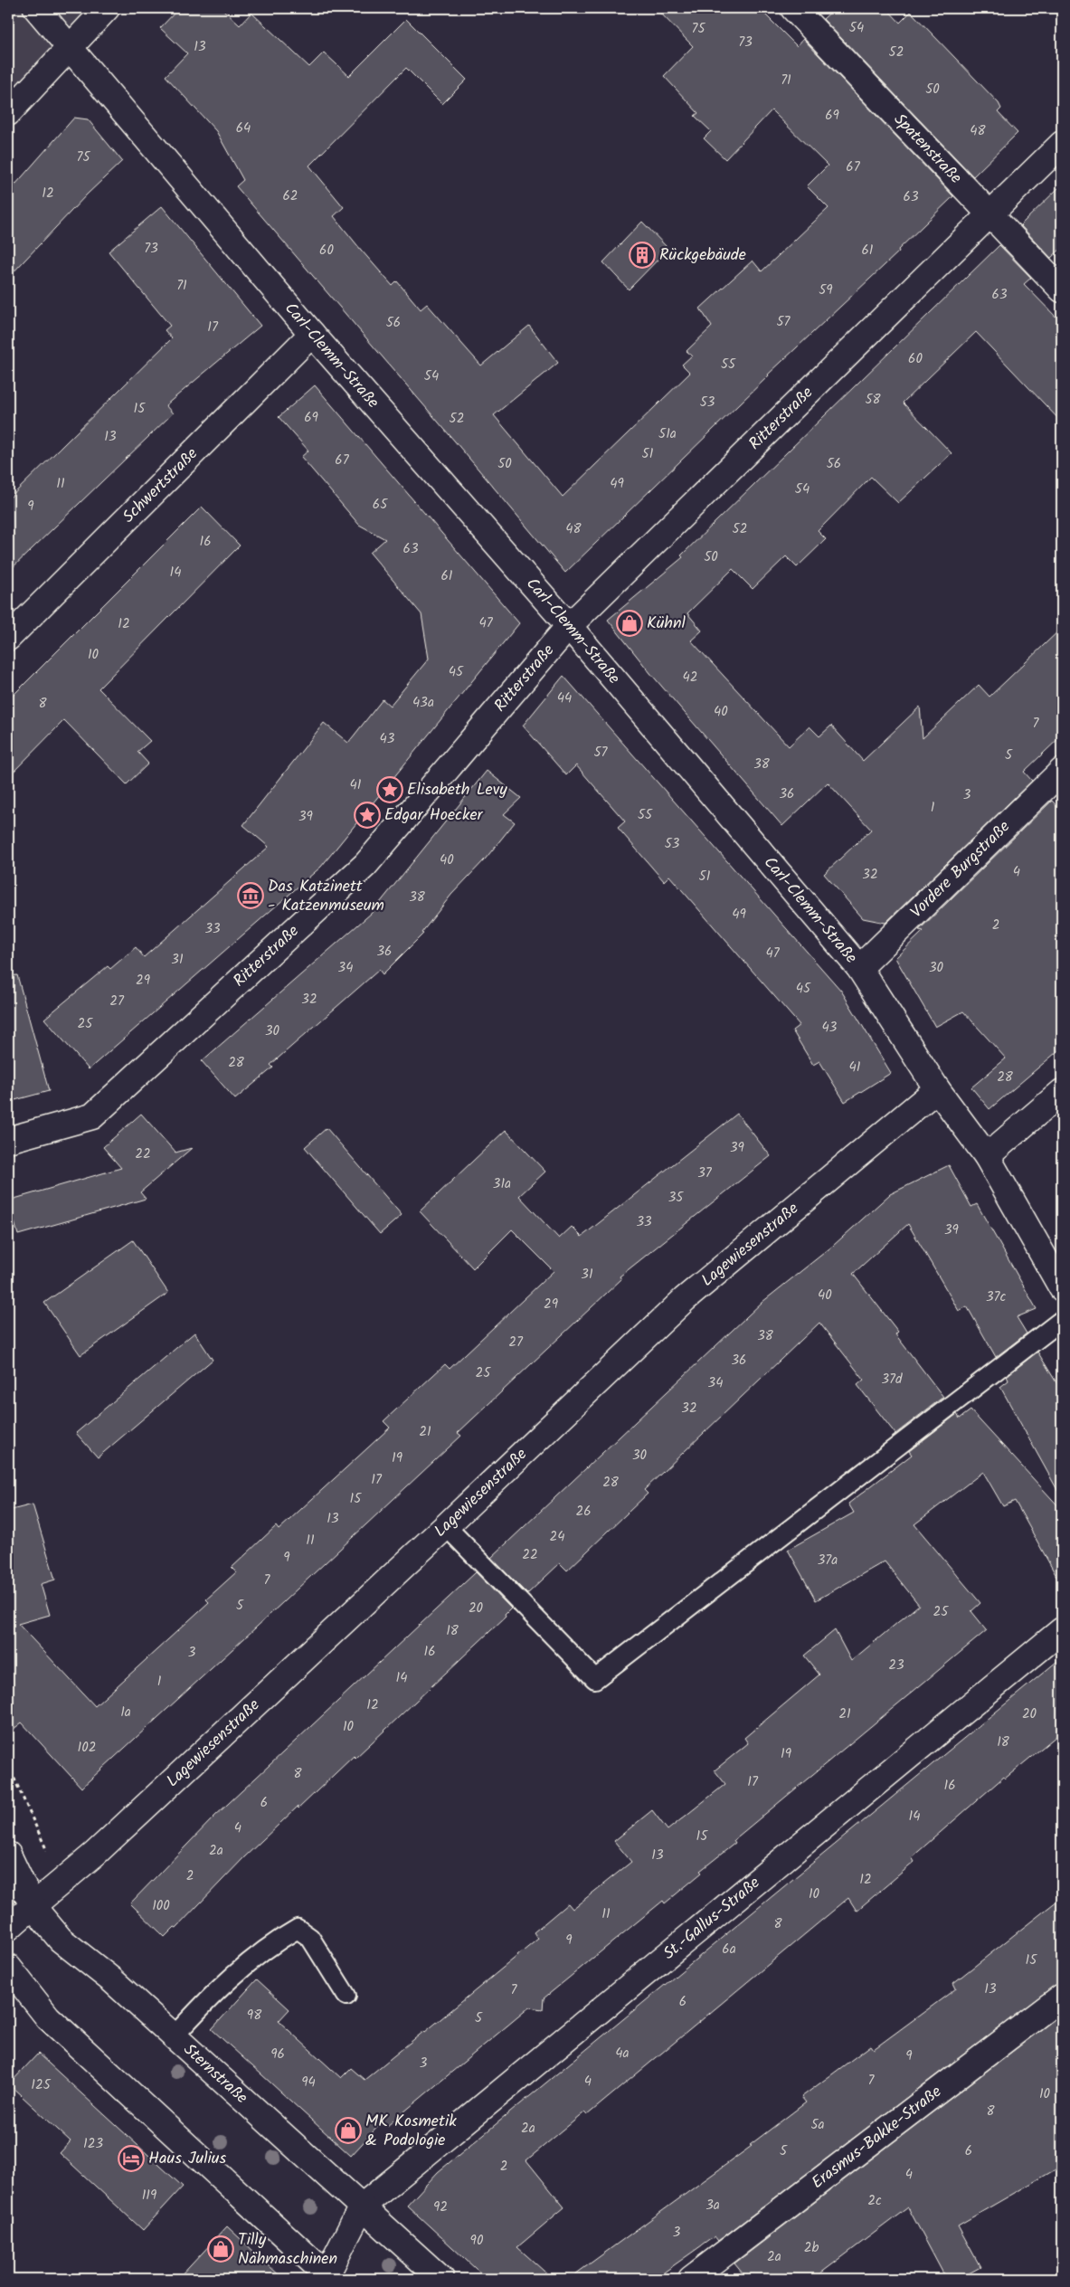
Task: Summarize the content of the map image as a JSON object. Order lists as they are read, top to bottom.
{
  "streets": {
    "street": [
      "Spatenstraße",
      "Carl-Clemm-Straße",
      "Ritterstraße",
      "Schwertstraße",
      "Vordere Burgstraße",
      "Lagewiesenstraße",
      "St.-Gallus-Straße",
      "Sternstraße",
      "Erasmus-Bakke-Straße"
    ]
  },
  "crossings": [
    ["Spatenstraße", "Ritterstraße"],
    ["Carl-Clemm-Straße", "Ritterstraße"],
    ["Carl-Clemm-Straße", "Schwertstraße"],
    ["Carl-Clemm-Straße", "Vordere Burgstraße"],
    ["Carl-Clemm-Straße", "Lagewiesenstraße"],
    ["Lagewiesenstraße", "Sternstraße"],
    ["St.-Gallus-Straße", "Sternstraße"]
  ],
  "places": {
    "building": ["Rückgebäude"],
    "shop": ["Kühnl", "MK Kosmetik & Podologie", "Tilly Nähmaschinen"],
    "place": ["Elisabeth Levy", "Edgar Hoecker"],
    "museum": ["Das Katzinett - Katzenmuseum"],
    "hotel": ["Haus Julius"]
  },
  "house_numbers": [
    "54",
    "75",
    "73",
    "13",
    "52",
    "71",
    "50",
    "69",
    "64",
    "48",
    "75",
    "67",
    "12",
    "62",
    "63",
    "73",
    "60",
    "61",
    "71",
    "59",
    "63",
    "57",
    "56",
    "17",
    "60",
    "55",
    "54",
    "58",
    "53",
    "15",
    "69",
    "52",
    "51a",
    "13",
    "51",
    "67",
    "50",
    "56",
    "11",
    "49",
    "54",
    "65",
    "9",
    "48",
    "52",
    "16",
    "63",
    "50",
    "14",
    "61",
    "47",
    "12",
    "10",
    "45",
    "42",
    "44",
    "43a",
    "8",
    "40",
    "7",
    "43",
    "57",
    "5",
    "38",
    "41",
    "36",
    "3",
    "1",
    "55",
    "39",
    "53",
    "40",
    "4",
    "32",
    "51",
    "38",
    "49",
    "2",
    "33",
    "36",
    "47",
    "31",
    "34",
    "30",
    "29",
    "45",
    "32",
    "27",
    "25",
    "43",
    "30",
    "28",
    "41",
    "28",
    "39",
    "22",
    "37",
    "31a",
    "35",
    "33",
    "39",
    "31",
    "40",
    "37c",
    "29",
    "38",
    "27",
    "36",
    "25",
    "37d",
    "34",
    "32",
    "21",
    "30",
    "19",
    "17",
    "28",
    "15",
    "26",
    "13",
    "24",
    "11",
    "22",
    "9",
    "37a",
    "7",
    "5",
    "20",
    "25",
    "18",
    "16",
    "3",
    "23",
    "14",
    "1",
    "12",
    "1a",
    "21",
    "20",
    "10",
    "18",
    "102",
    "19",
    "8",
    "17",
    "16",
    "6",
    "14",
    "4",
    "15",
    "2a",
    "13",
    "2",
    "12",
    "10",
    "100",
    "11",
    "8",
    "9",
    "6a",
    "15",
    "13",
    "7",
    "6",
    "98",
    "5",
    "4a",
    "96",
    "9",
    "3",
    "7",
    "4",
    "94",
    "125",
    "10",
    "8",
    "5a",
    "2a",
    "123",
    "5",
    "6",
    "2",
    "4",
    "119",
    "2c",
    "3a",
    "92",
    "3",
    "90",
    "2b",
    "2a"
  ]
}
